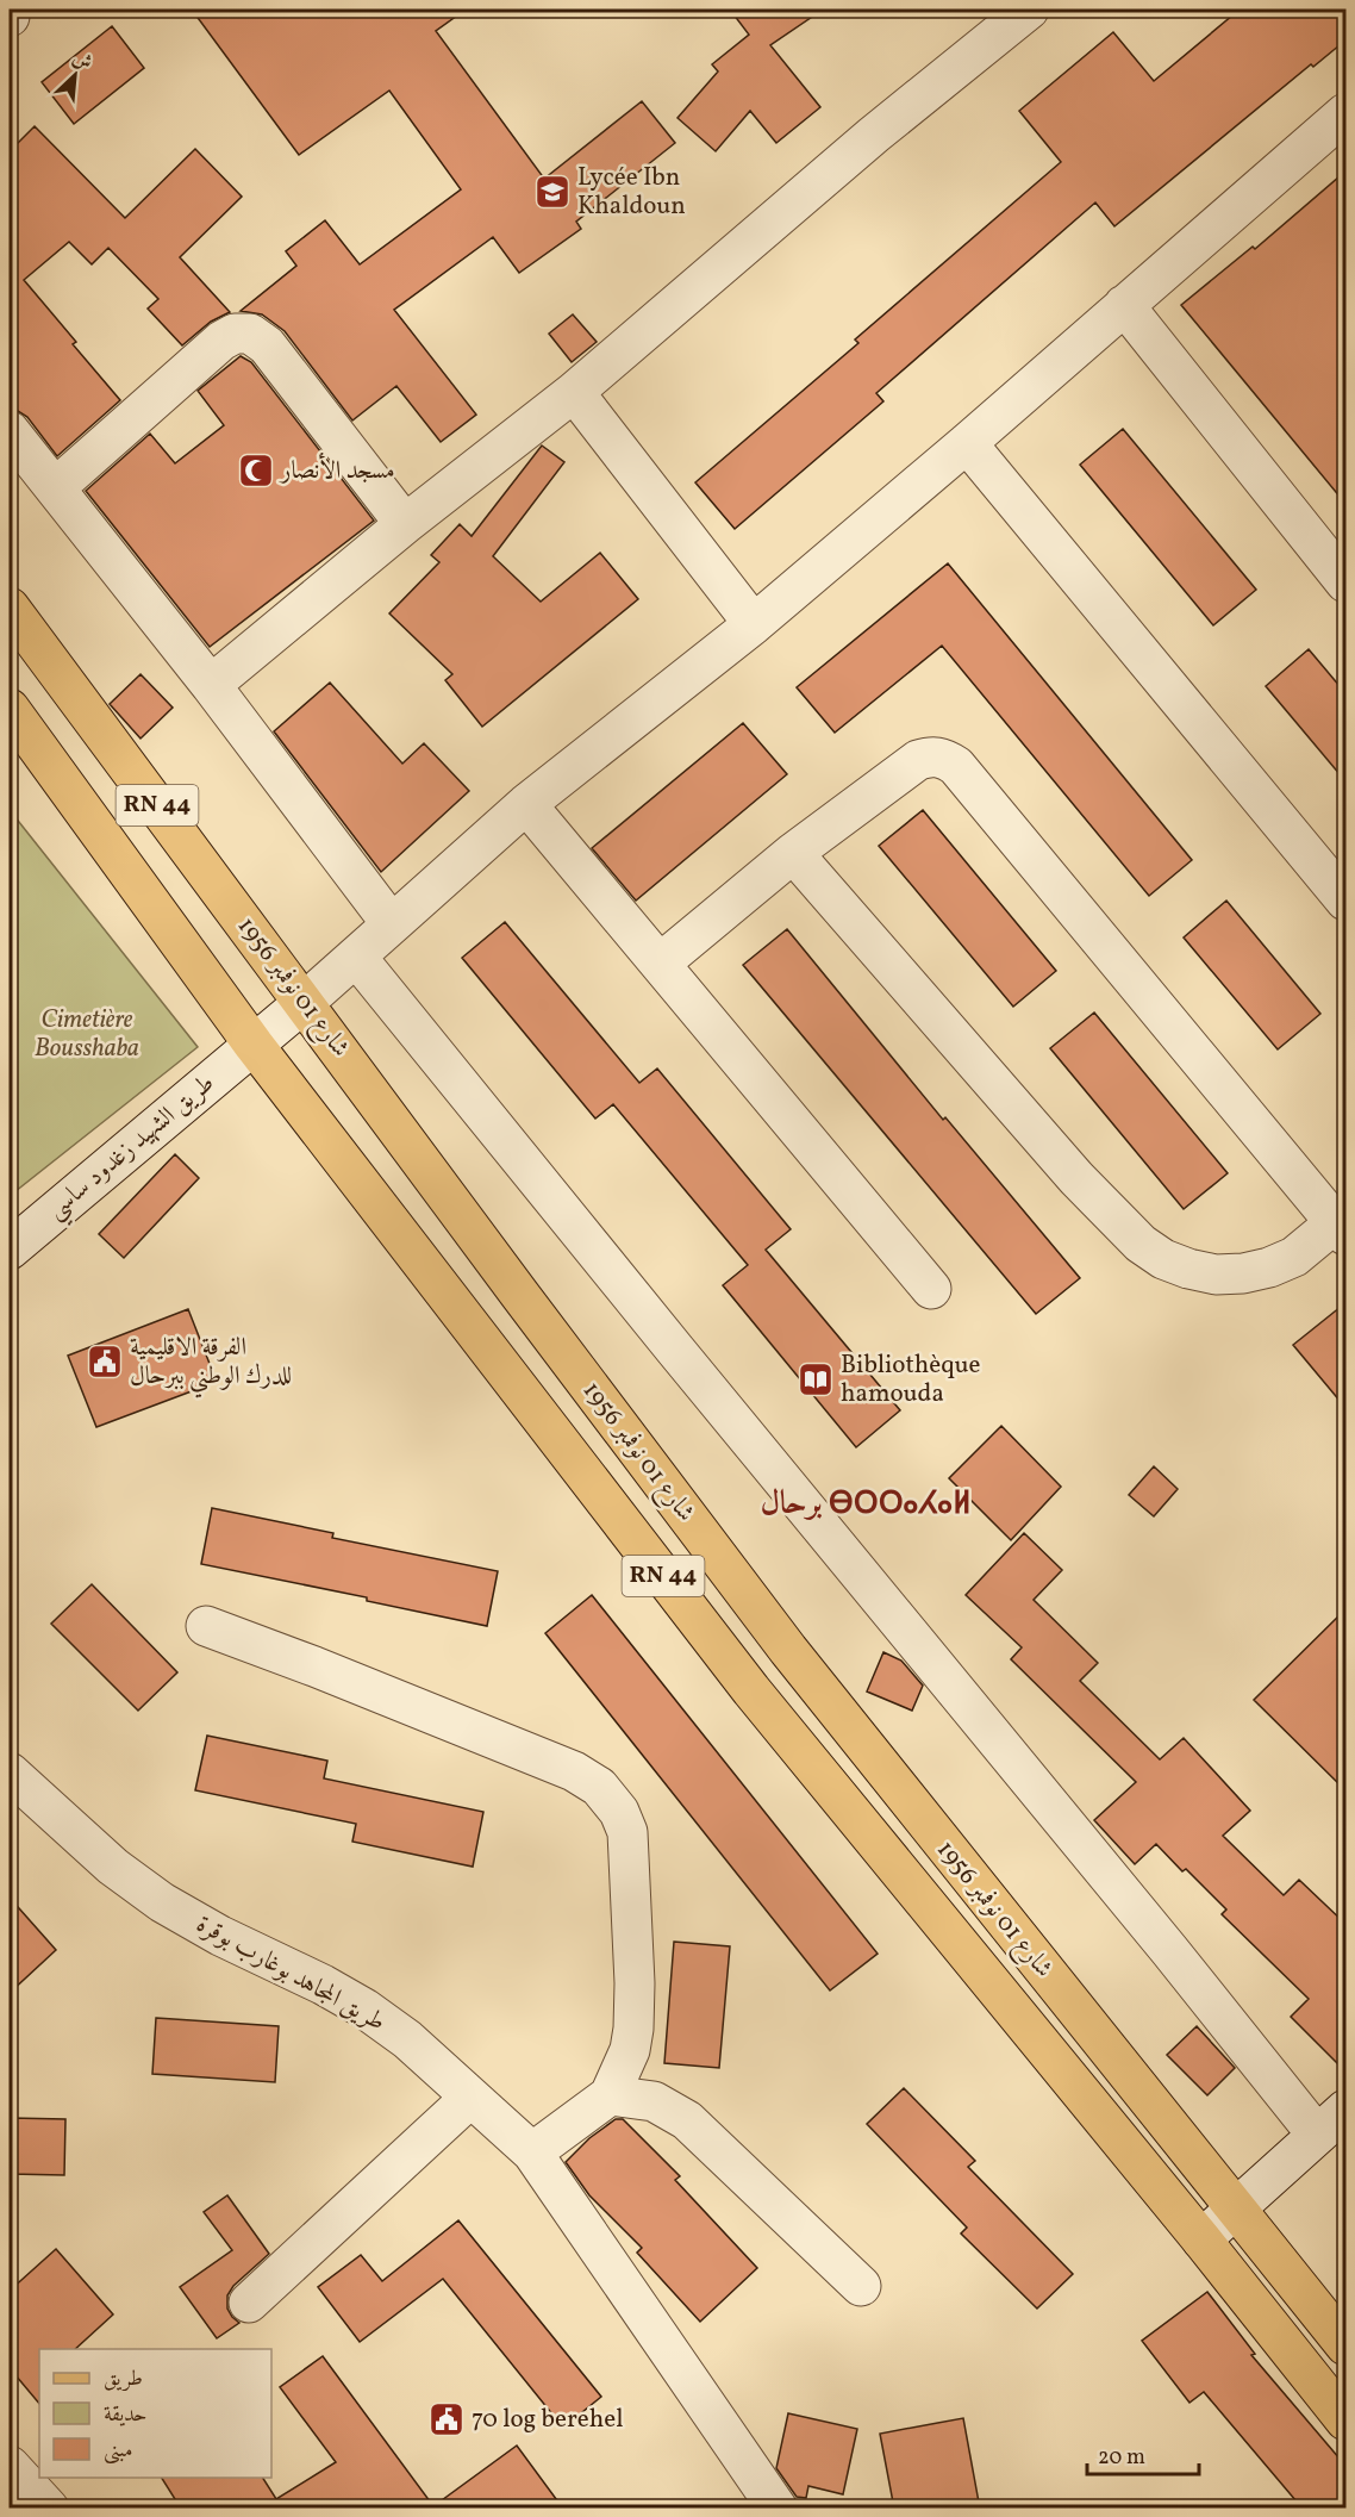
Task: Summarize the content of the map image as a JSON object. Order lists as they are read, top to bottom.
{
  "streets": {
    "main road": ["RN 44", "شارع 01 نوفمبر 1956"],
    "street": ["طريق الشهيد زغدود ساسي", "طريق المجاهد بوغارب بوقرة"]
  },
  "crossings": [
    ["شارع 01 نوفمبر 1956", "طريق الشهيد زغدود ساسي"]
  ],
  "districts": ["برحال ⴱⵔⵔⴰⵃⴰⵍ"],
  "parks": ["Cimetière Bousshaba"],
  "places": {
    "school or university": ["Lycée Ibn Khaldoun"],
    "mosque": ["مسجد الأنصار"],
    "public building": ["الفرقة الاقليمية للدرك الوطني ببرحال", "70 log berehel"],
    "library": ["Bibliothèque hamouda"]
  },
  "legend": ["طريق", "حديقة", "مبنى"],
  "scale_bar": "20 m",
  "north": "top right"
}
